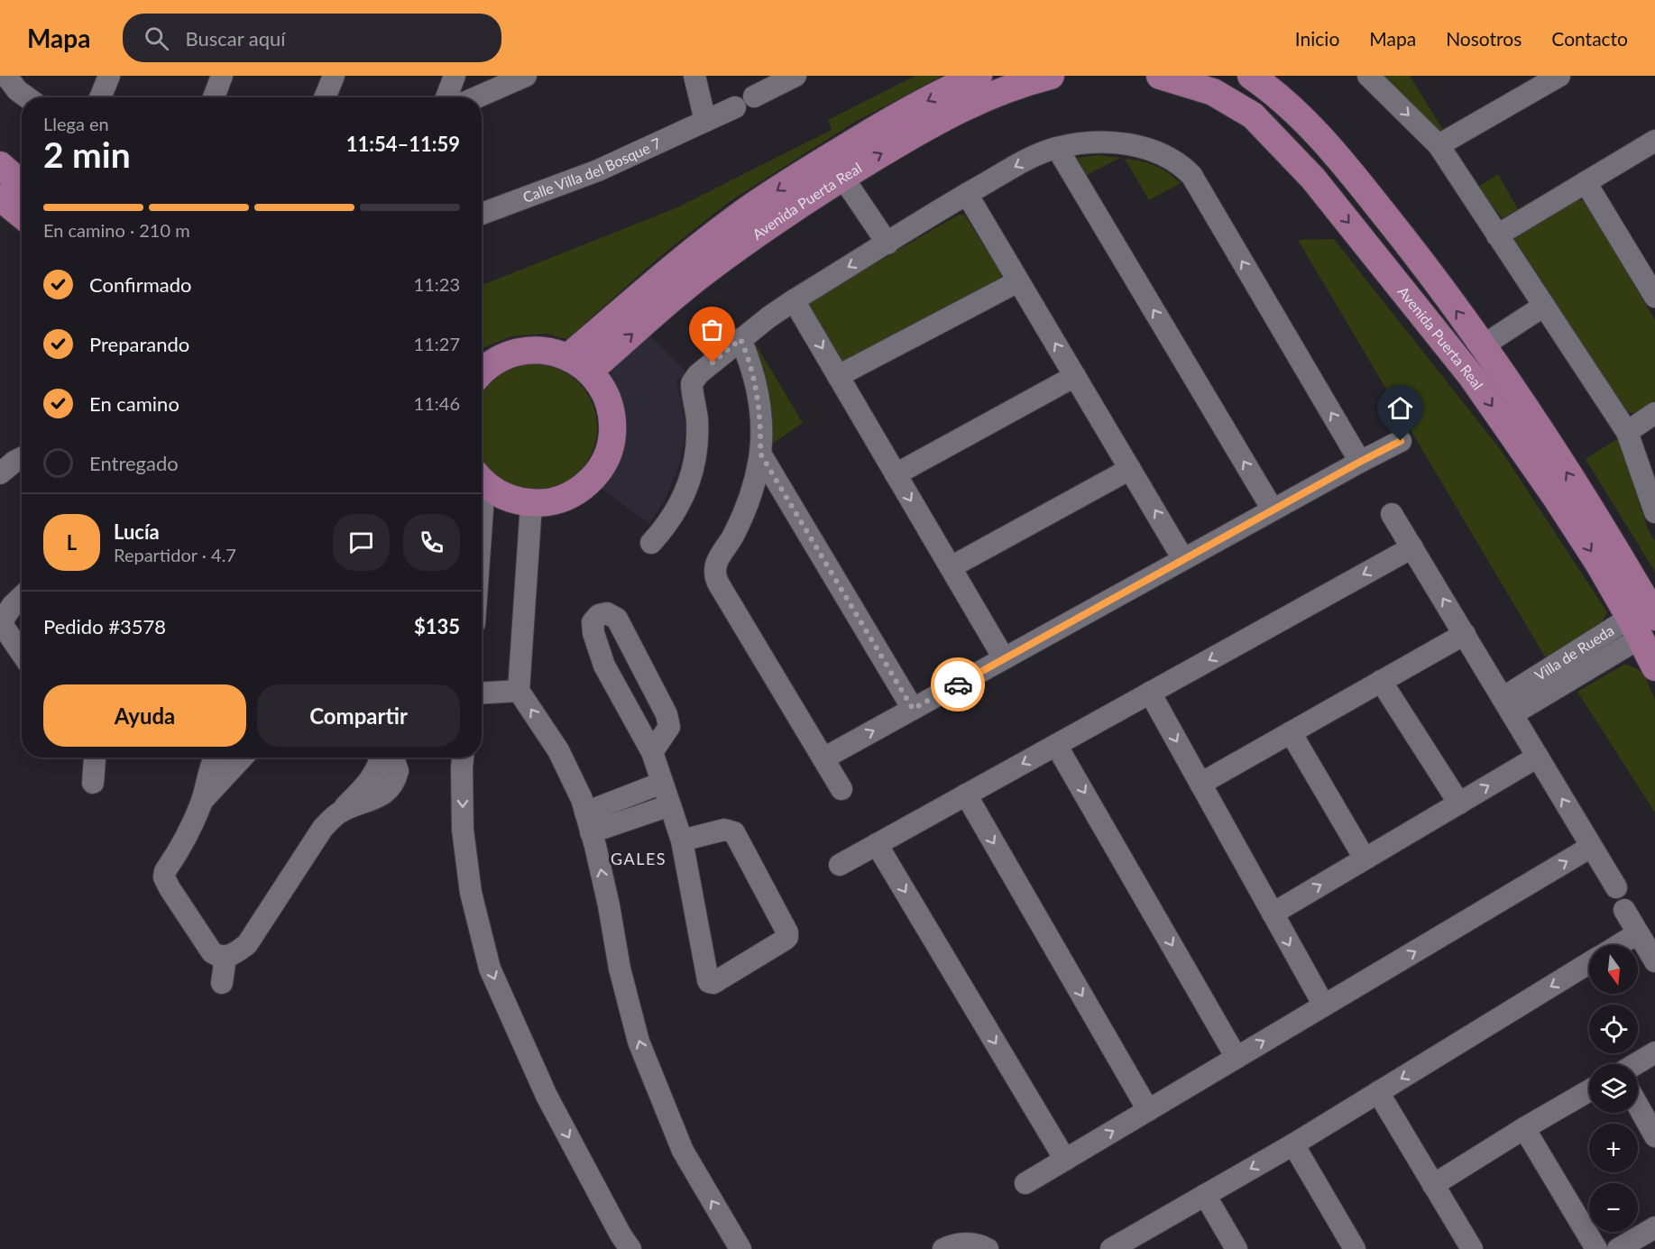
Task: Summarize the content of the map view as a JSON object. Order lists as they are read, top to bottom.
{
  "streets": {
    "main road": ["Avenida Puerta Real"],
    "street": ["Calle Villa del Bosque 7", "Villa de Rueda"]
  },
  "crossings": [
    ["Avenida Puerta Real", "Villa de Rueda"]
  ],
  "districts": ["GALES"],
  "north": "bottom",
  "page": {
    "header": "Mapa",
    "search": "Buscar aquí",
    "nav": [
      "Inicio",
      "Mapa",
      "Nosotros",
      "Contacto"
    ],
    "heading": ["2 min", "Llega en", "11:54–11:59"],
    "panel": [
      "Lucía",
      "Repartidor · 4.7",
      "Pedido #3578",
      "$135"
    ],
    "bar": "En camino · 210 m",
    "list": [
      ["Confirmado", "11:23"],
      ["Preparando", "11:27"],
      ["En camino", "11:46"],
      "Entregado"
    ],
    "round": "L",
    "buttons": ["Ayuda", "Compartir"],
    "map_buttons": ["+", "−"]
  }
}
